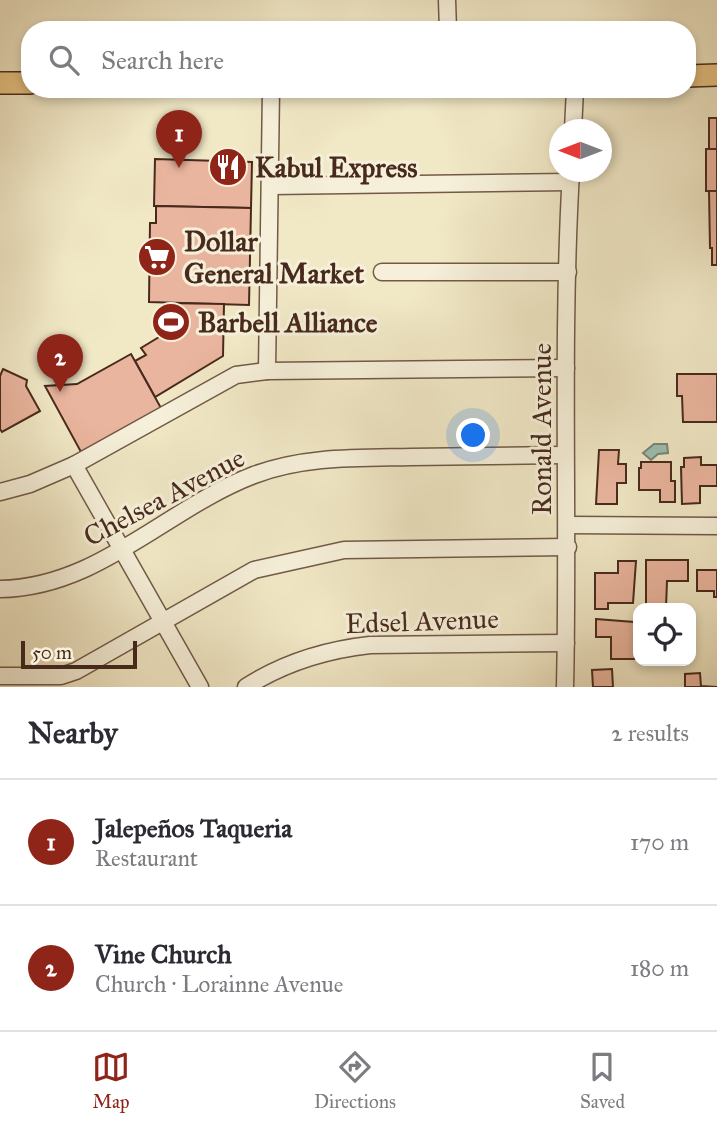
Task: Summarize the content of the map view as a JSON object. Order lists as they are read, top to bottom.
{
  "streets": {
    "street": ["Ronald Avenue", "Chelsea Avenue", "Edsel Avenue"]
  },
  "crossings": [
    ["Ronald Avenue", "Chelsea Avenue"],
    ["Ronald Avenue", "Edsel Avenue"]
  ],
  "places": {
    "restaurant": ["Kabul Express"],
    "supermarket": ["Dollar General Market"],
    "sports": ["Barbell Alliance"]
  },
  "scale_bar": "50 m",
  "north": "left",
  "page": {
    "search": "Search here",
    "pins": ["1", "2"],
    "scale": "50 m",
    "heading": ["Nearby", "2 results"],
    "list": [
      {
        "mark": "1",
        "name": "Jalepeños Taqueria",
        "note": "Restaurant",
        "value": "170 m"
      },
      {
        "mark": "2",
        "name": "Vine Church",
        "note": "Church · Lorainne Avenue",
        "value": "180 m"
      }
    ],
    "nav": ["Map", "Directions", "Saved"]
  }
}
